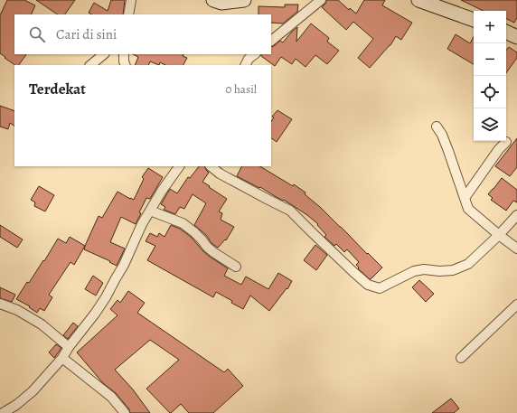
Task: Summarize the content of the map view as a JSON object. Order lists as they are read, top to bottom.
{
  "page": {
    "map_buttons": ["+", "−"],
    "search": "Cari di sini",
    "heading": ["Terdekat", "0 hasil"]
  }
}
